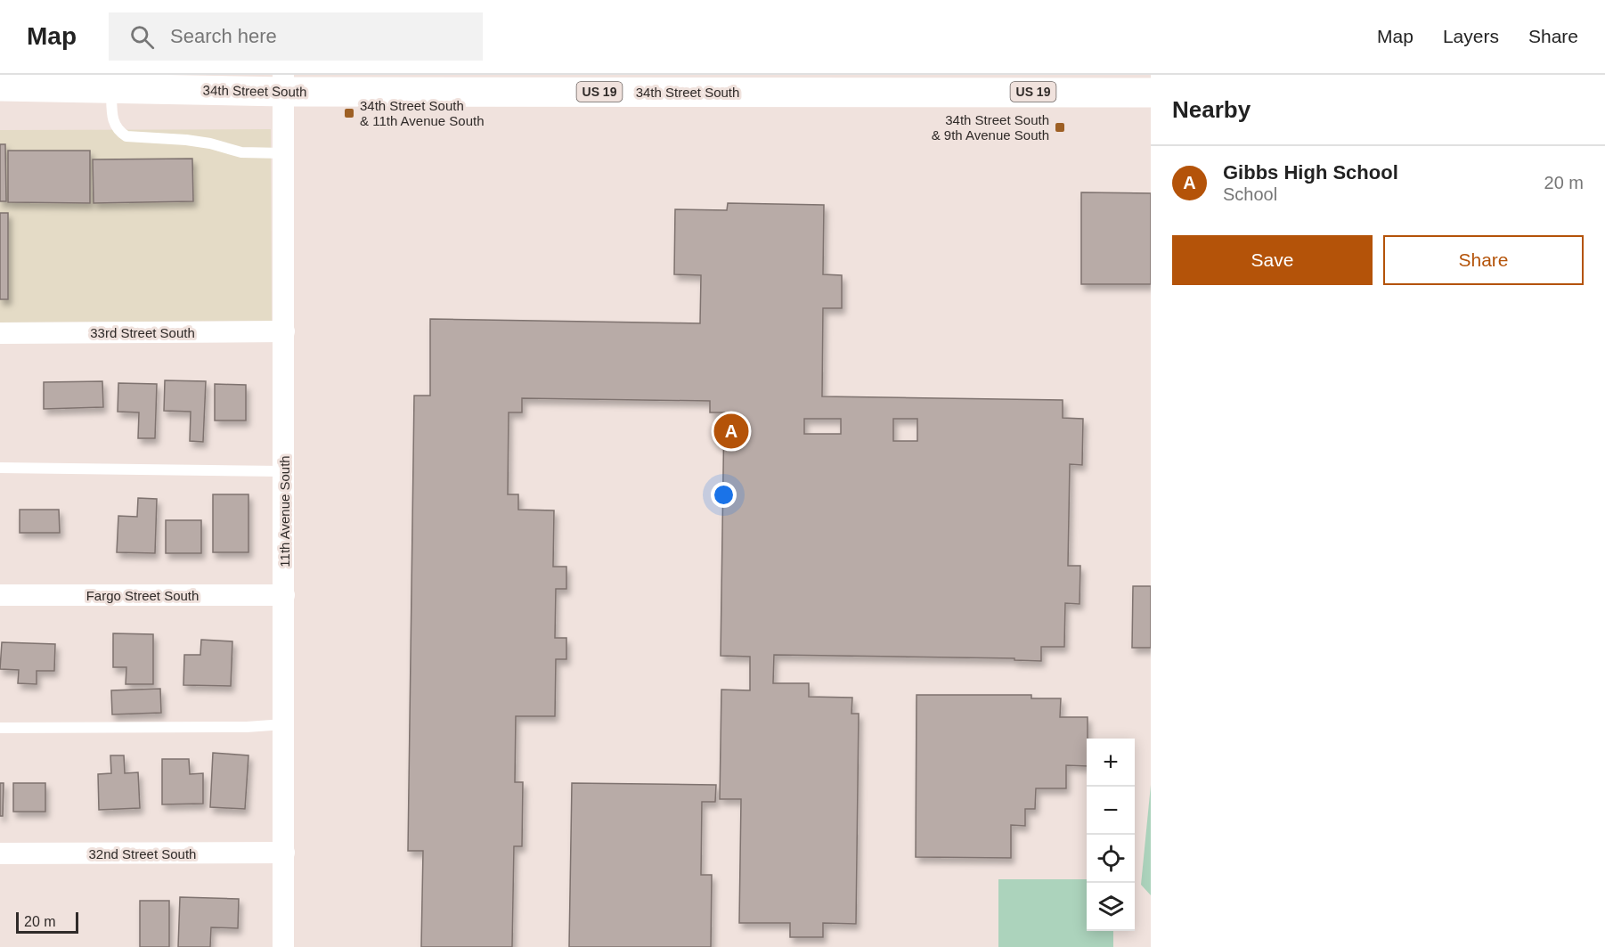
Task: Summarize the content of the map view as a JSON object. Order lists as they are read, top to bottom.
{
  "streets": {
    "highway": ["34th Street South", "US 19"],
    "street": [
      "33rd Street South",
      "11th Avenue South",
      "Fargo Street South",
      "32nd Street South"
    ]
  },
  "crossings": [
    ["34th Street South", "11th Avenue South"],
    ["33rd Street South", "11th Avenue South"],
    ["11th Avenue South", "Fargo Street South"],
    ["11th Avenue South", "32nd Street South"]
  ],
  "places": {
    "transit": ["34th Street South & 11th Avenue South", "34th Street South & 9th Avenue South"]
  },
  "scale_bar": "20 m",
  "page": {
    "header": "Map",
    "search": "Search here",
    "nav": ["Map", "Layers", "Share"],
    "heading": "Nearby",
    "list": [
      {
        "mark": "A",
        "name": "Gibbs High School",
        "note": "School",
        "value": "20 m"
      }
    ],
    "buttons": ["Save", "Share"],
    "pins": "A",
    "map_buttons": ["+", "−"],
    "scale": "20 m"
  }
}
